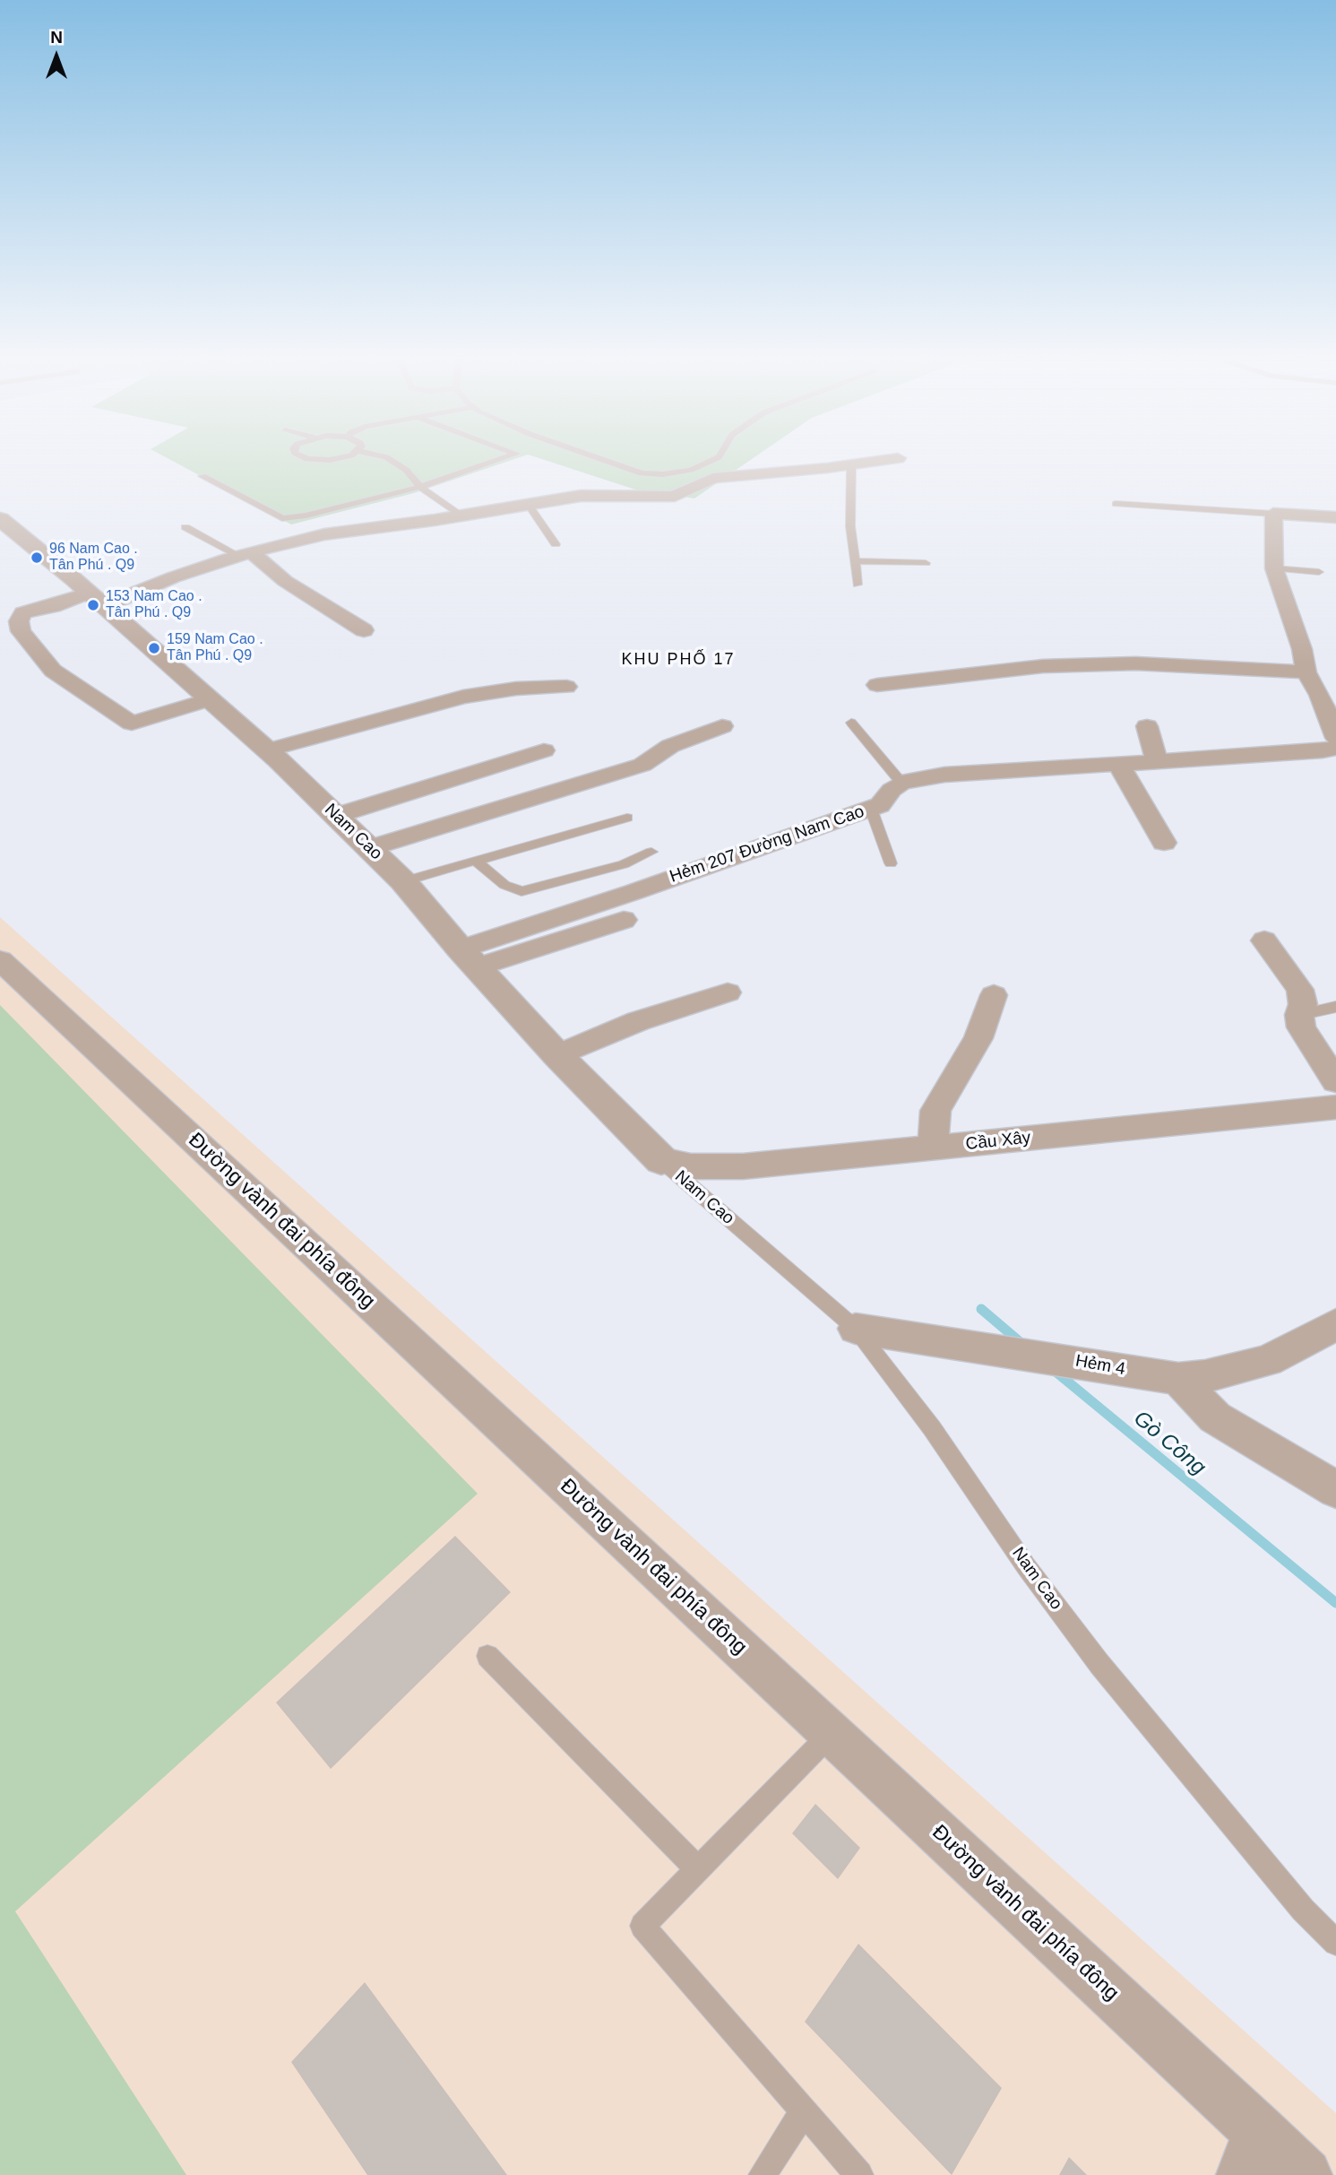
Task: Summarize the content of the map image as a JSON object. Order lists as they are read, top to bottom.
{
  "streets": {
    "street": [
      "Nam Cao",
      "Hẻm 207 Đường Nam Cao",
      "Cầu Xây",
      "Đường vành đai phía đông",
      "Hẻm 4"
    ]
  },
  "crossings": [
    ["Nam Cao", "Hẻm 207 Đường Nam Cao"],
    ["Nam Cao", "Cầu Xây"],
    ["Nam Cao", "Hẻm 4"]
  ],
  "districts": ["KHU PHỐ 17"],
  "water": ["Gò Công"],
  "places": ["96 Nam Cao . Tân Phú . Q9", "153 Nam Cao . Tân Phú . Q9", "159 Nam Cao . Tân Phú . Q9"],
  "north": "top"
}
